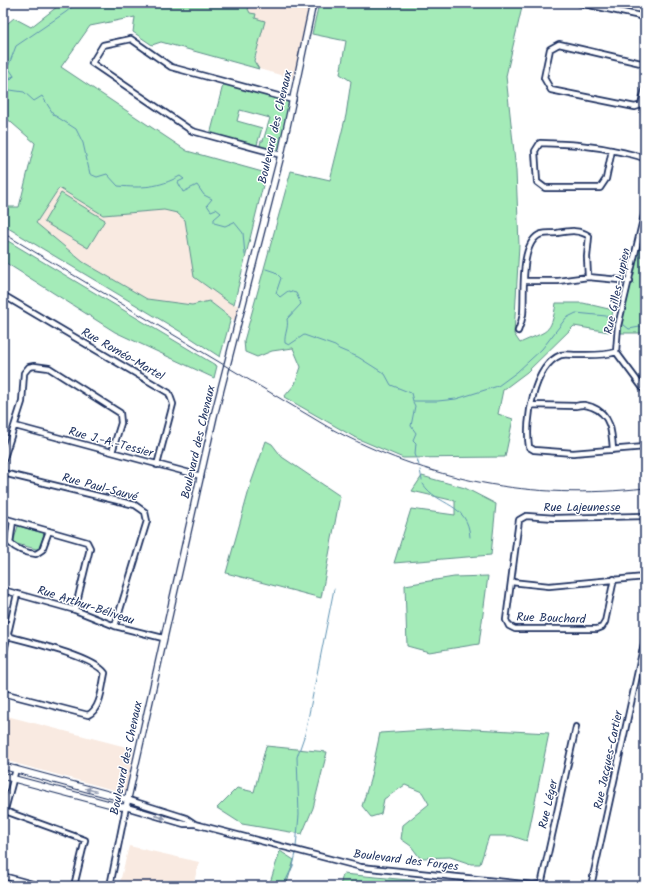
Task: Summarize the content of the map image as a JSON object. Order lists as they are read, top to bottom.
{
  "streets": {
    "main road": ["Boulevard des Chenaux", "Boulevard des Forges"],
    "street": [
      "Rue Gilles-Lupien",
      "Rue Roméo-Martel",
      "Rue J.-A.-Tessier",
      "Rue Paul-Sauvé",
      "Rue Lajeunesse",
      "Rue Arthur-Béliveau",
      "Rue Bouchard",
      "Rue Jacques-Cartier",
      "Rue Léger"
    ]
  },
  "crossings": [
    ["Boulevard des Chenaux", "Rue J.-A.-Tessier"],
    ["Boulevard des Chenaux", "Rue Arthur-Béliveau"],
    ["Boulevard des Chenaux", "Boulevard des Forges"],
    ["Rue Roméo-Martel", "Rue J.-A.-Tessier"],
    ["Rue Paul-Sauvé", "Rue Arthur-Béliveau"],
    ["Rue Lajeunesse", "Rue Bouchard"],
    ["Rue Léger", "Boulevard des Forges"]
  ]
}
